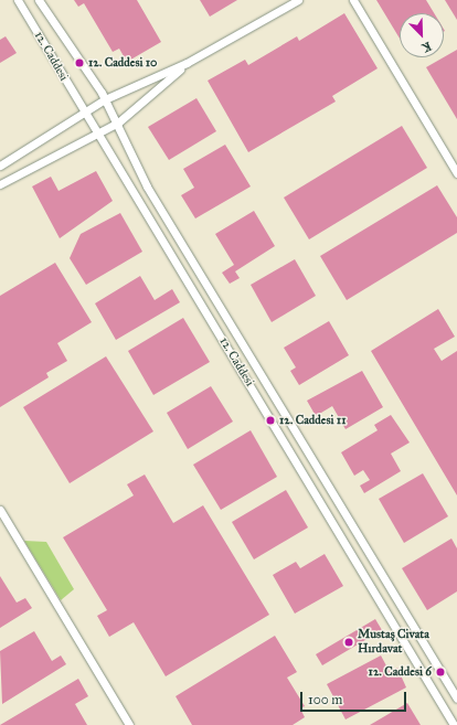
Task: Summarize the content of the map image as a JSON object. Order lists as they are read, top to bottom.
{
  "streets": {
    "street": ["12. Caddesi"]
  },
  "places": [
    "12. Caddesi 10",
    "12. Caddesi 11",
    "Mustaş Civata Hırdavat",
    "12. Caddesi 6"
  ],
  "scale_bar": "100 m",
  "north": "bottom right"
}
